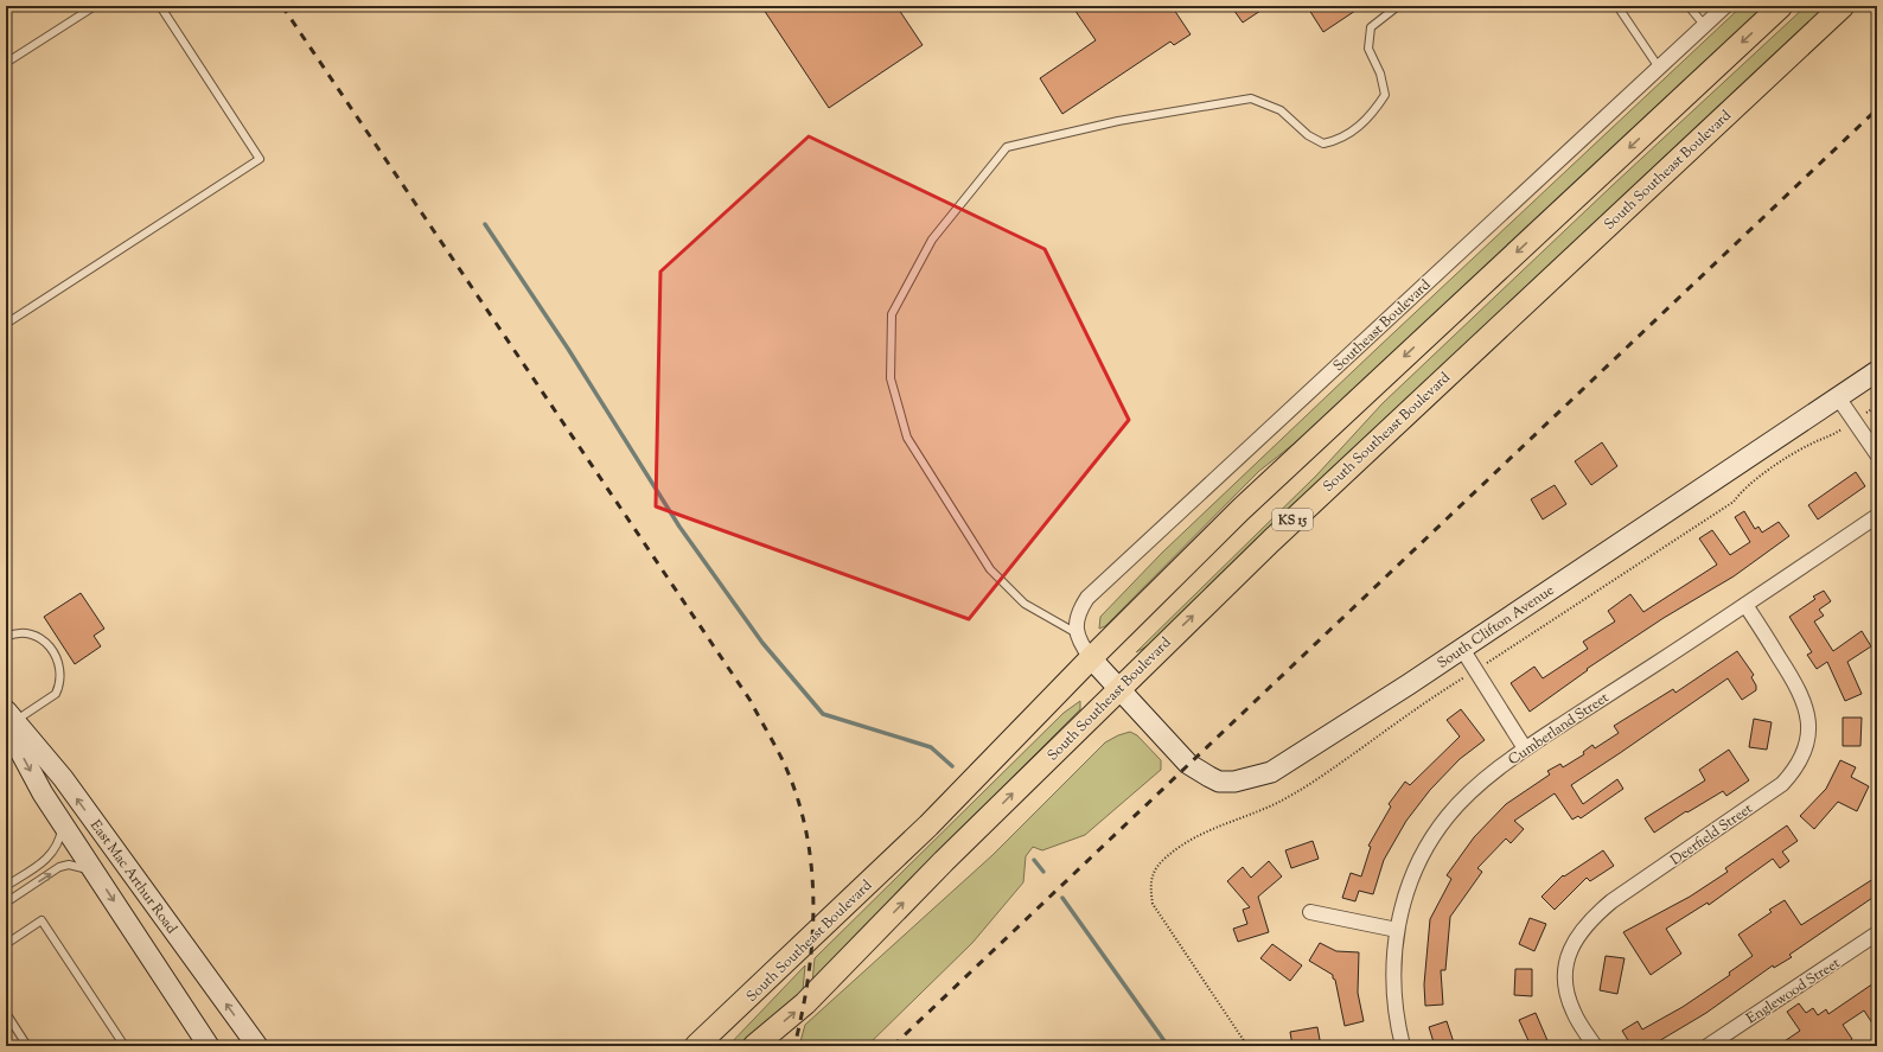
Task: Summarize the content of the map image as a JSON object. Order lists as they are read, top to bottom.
{
  "streets": {
    "main road": ["South Southeast Boulevard", "KS 15"],
    "street": [
      "Southeast Boulevard",
      "South Clifton Avenue",
      "Cumberland Street",
      "Deerfield Street",
      "East Mac Arthur Road",
      "Englewood Street"
    ]
  },
  "crossings": [
    ["South Southeast Boulevard", "South Clifton Avenue"],
    ["Cumberland Street", "Deerfield Street"]
  ]
}
